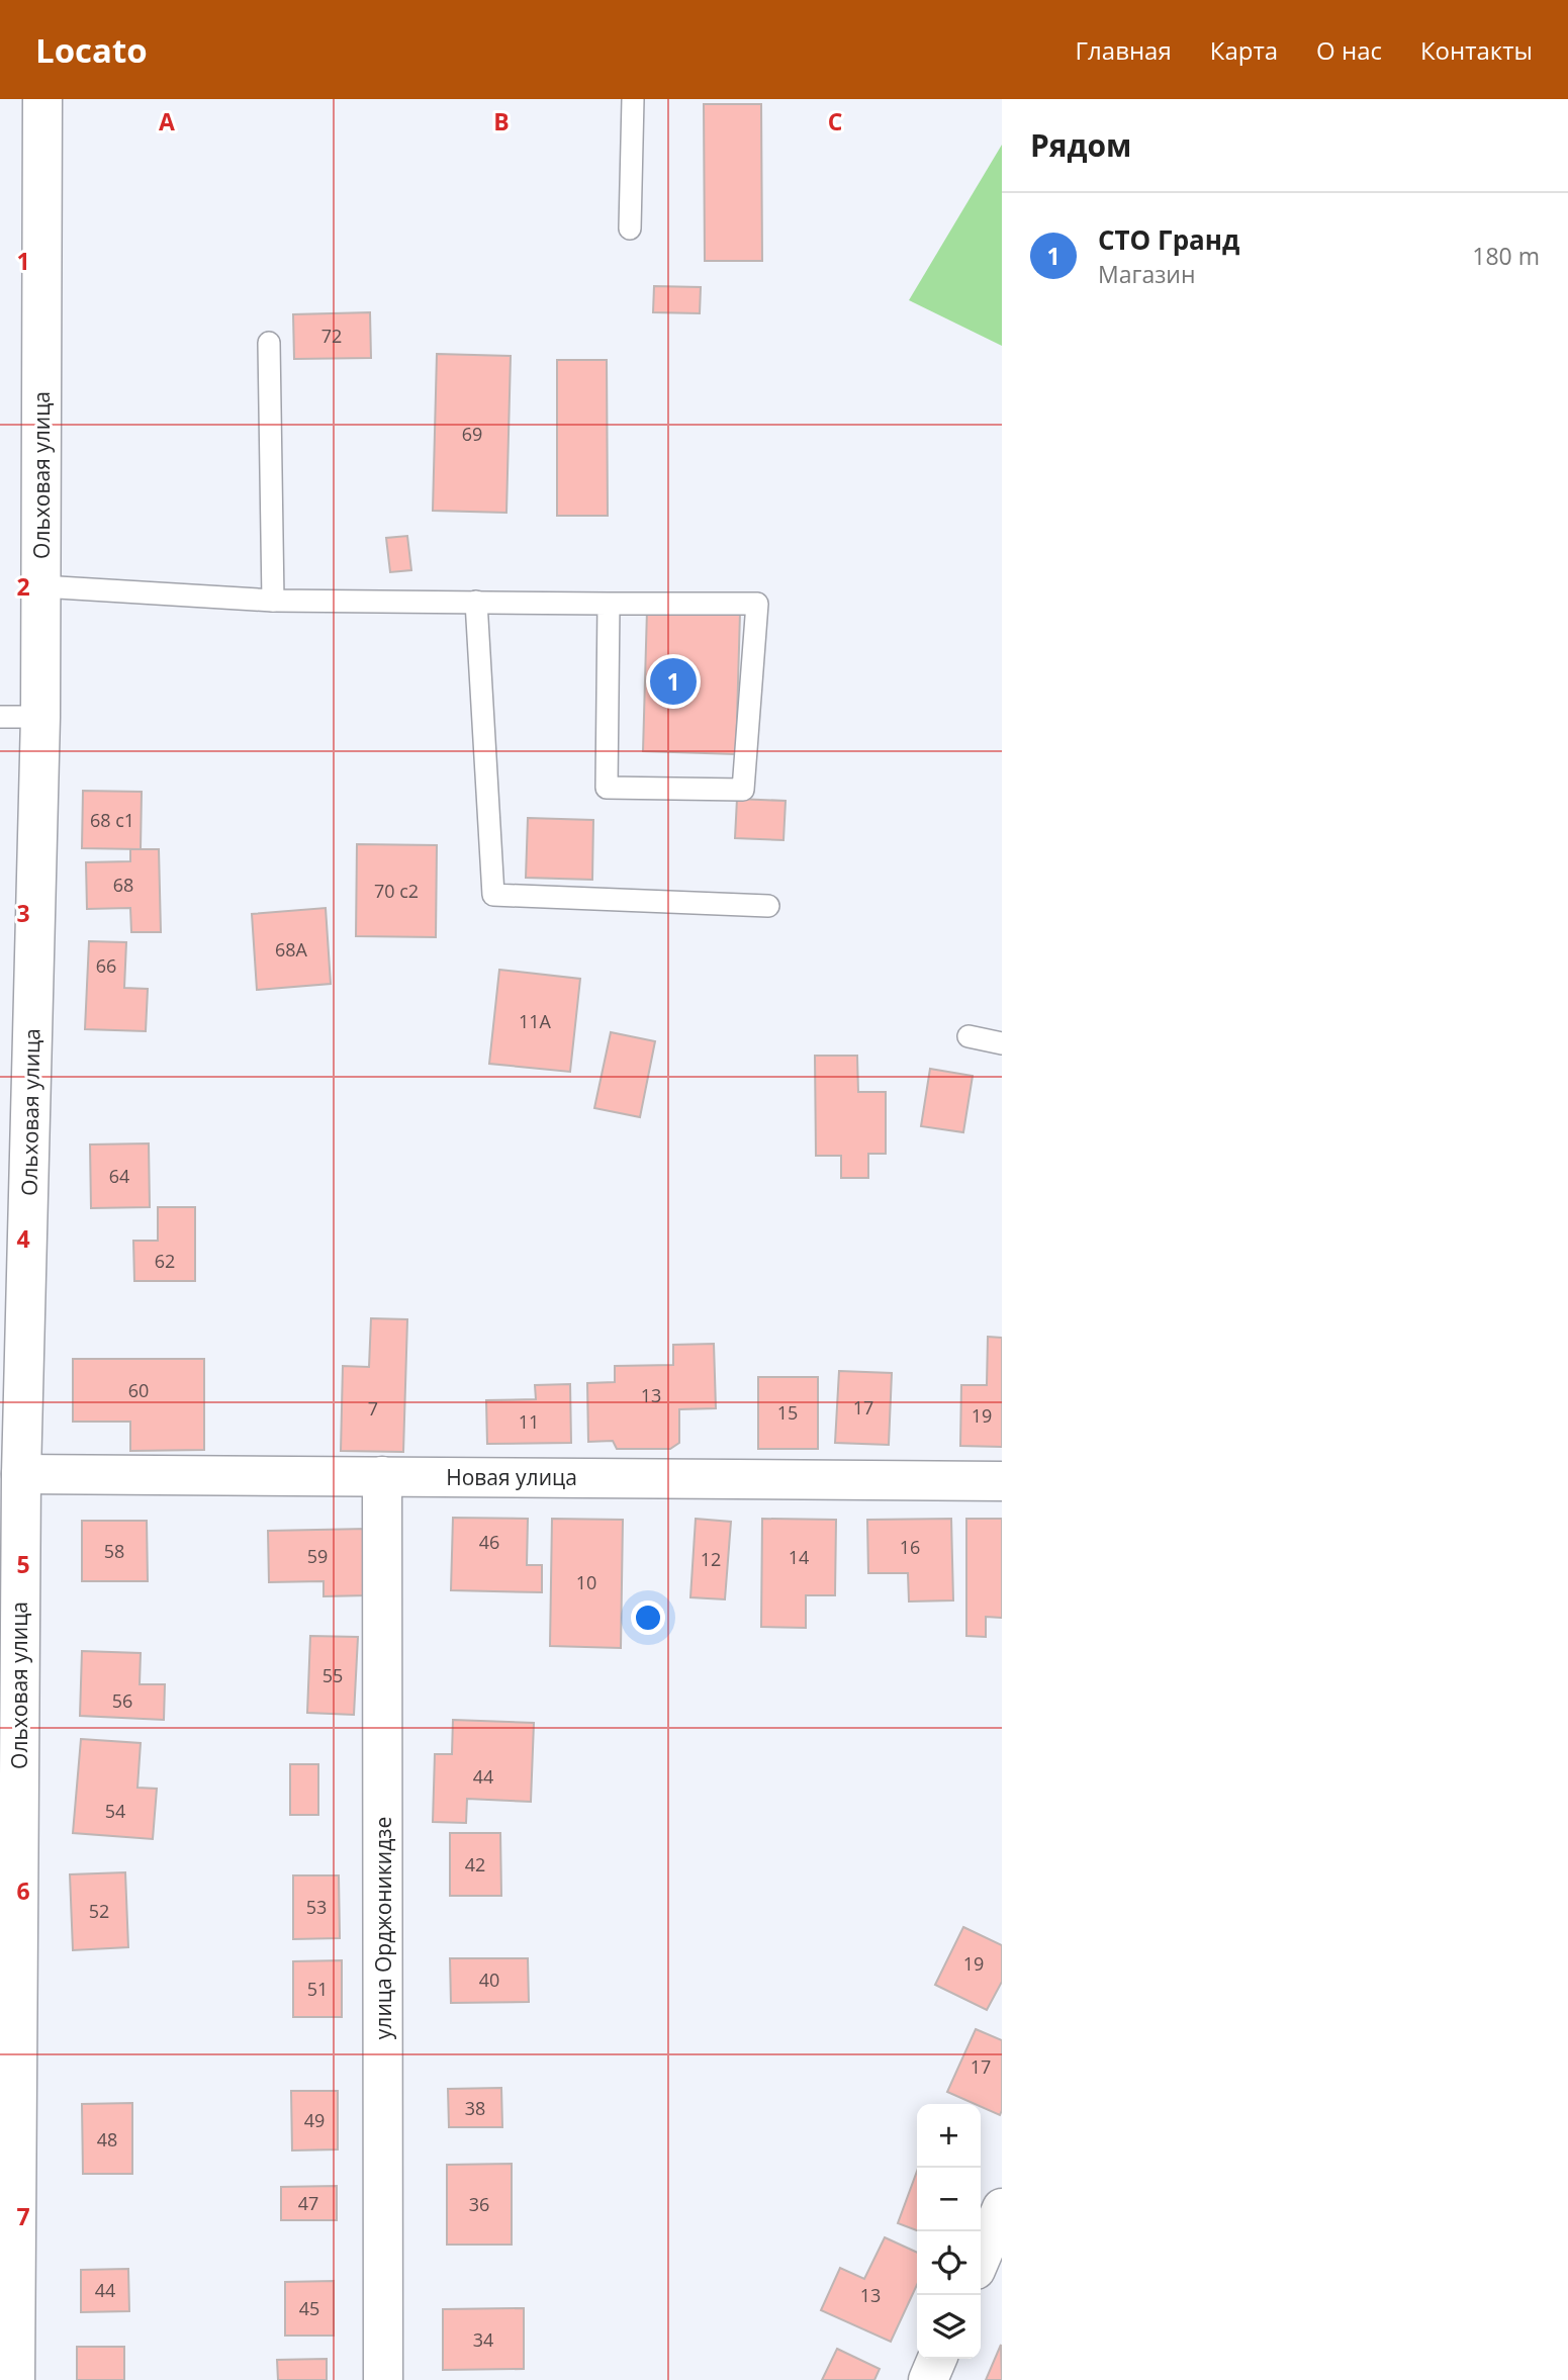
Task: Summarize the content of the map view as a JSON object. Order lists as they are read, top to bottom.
{
  "streets": {
    "main road": ["Ольховая улица", "Новая улица", "улица Орджоникидзе"]
  },
  "crossings": [
    ["Ольховая улица", "Новая улица"],
    ["Новая улица", "улица Орджоникидзе"]
  ],
  "house_numbers": [
    "72",
    "69",
    "68 с1",
    "68",
    "70 с2",
    "68А",
    "66",
    "11А",
    "64",
    "62",
    "60",
    "13",
    "17",
    "7",
    "15",
    "19",
    "11",
    "46",
    "16",
    "58",
    "59",
    "14",
    "12",
    "10",
    "55",
    "56",
    "44",
    "54",
    "42",
    "53",
    "52",
    "19",
    "40",
    "51",
    "17",
    "38",
    "49",
    "48",
    "47",
    "36",
    "44",
    "13",
    "45",
    "34"
  ],
  "page": {
    "header": "Locato",
    "nav": [
      "Главная",
      "Карта",
      "О нас",
      "Контакты"
    ],
    "heading": "Рядом",
    "list": [
      {
        "mark": "1",
        "name": "СТО Гранд",
        "note": "Магазин",
        "value": "180 m"
      }
    ],
    "pins": "1",
    "map_buttons": ["+", "−"]
  },
  "grid": {
    "columns": ["A", "B", "C"],
    "rows": [
      "1",
      "2",
      "3",
      "4",
      "5",
      "6",
      "7"
    ]
  }
}
